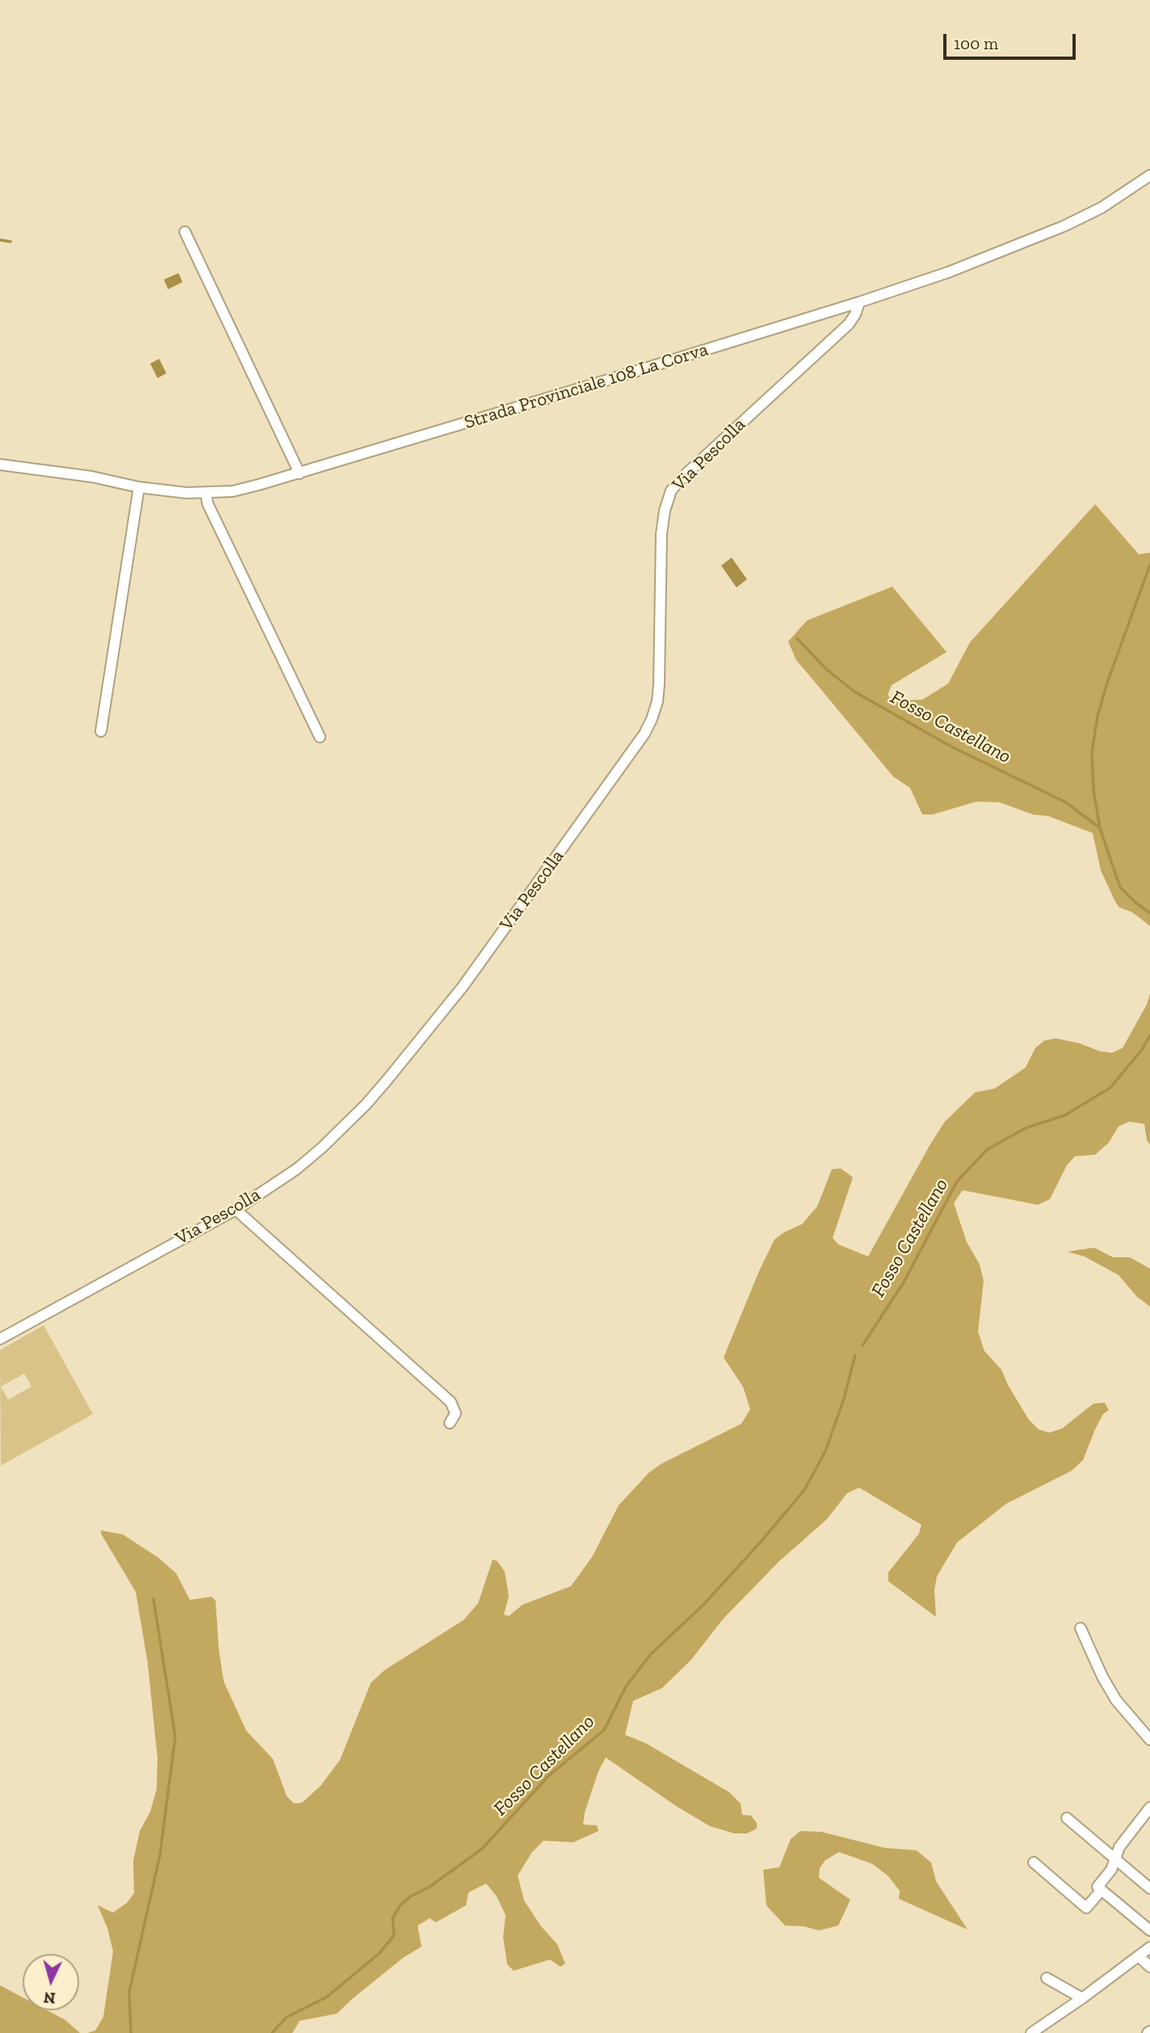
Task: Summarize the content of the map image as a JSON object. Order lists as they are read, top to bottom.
{
  "streets": {
    "street": ["Strada Provinciale 108 La Corva", "Via Pescolla"]
  },
  "crossings": [
    ["Strada Provinciale 108 La Corva", "Via Pescolla"]
  ],
  "water": ["Fosso Castellano"],
  "scale_bar": "100 m",
  "north": "bottom"
}
